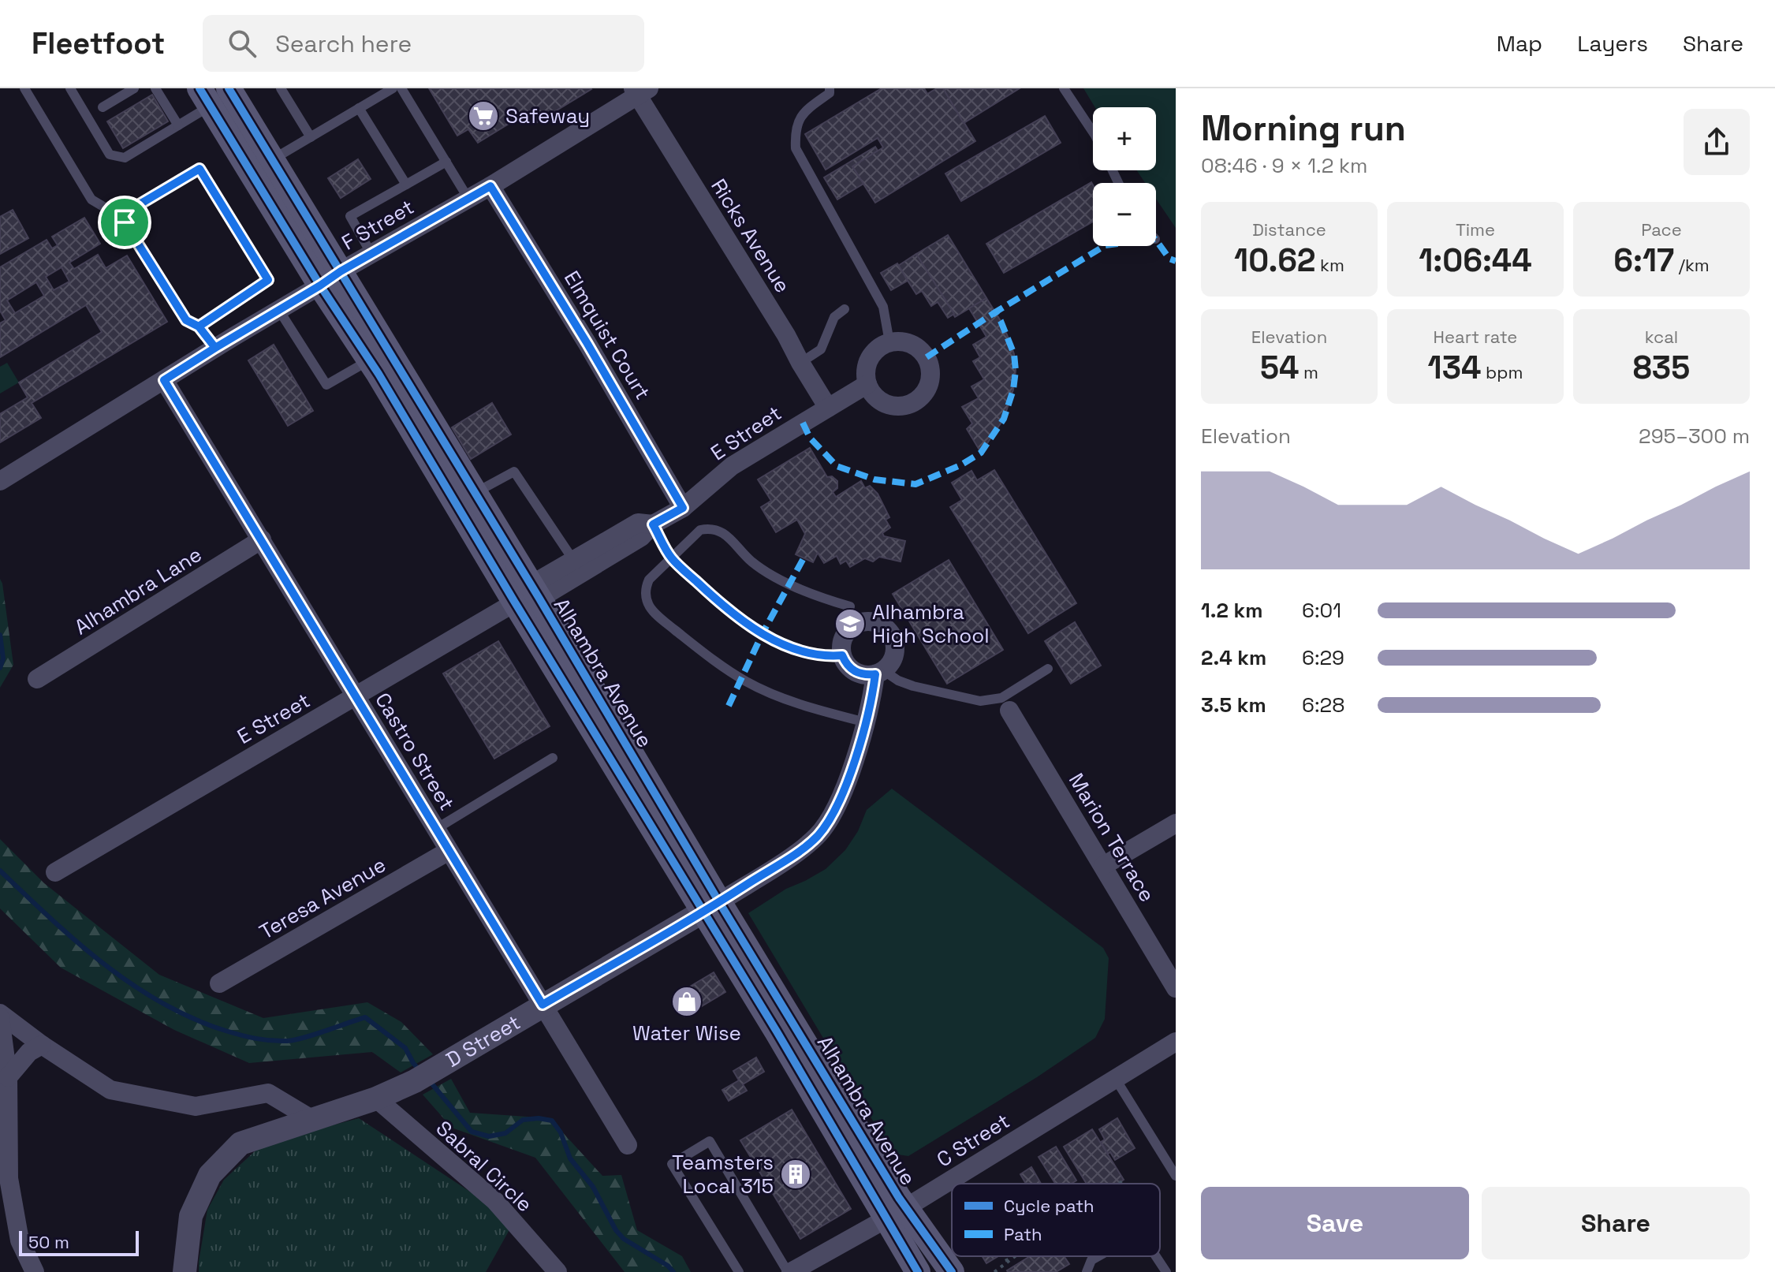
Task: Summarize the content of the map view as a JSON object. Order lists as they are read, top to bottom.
{
  "streets": {
    "main road": ["Alhambra Avenue"],
    "street": [
      "F Street",
      "Ricks Avenue",
      "Elmquist Court",
      "E Street",
      "Alhambra Lane",
      "Castro Street",
      "Marion Terrace",
      "Teresa Avenue",
      "D Street",
      "C Street",
      "Sabral Circle"
    ]
  },
  "crossings": [
    ["F Street", "Ricks Avenue"],
    ["F Street", "Elmquist Court"],
    ["F Street", "Alhambra Avenue"],
    ["F Street", "Castro Street"],
    ["Ricks Avenue", "E Street"],
    ["Elmquist Court", "E Street"],
    ["E Street", "Alhambra Avenue"],
    ["E Street", "Castro Street"],
    ["Alhambra Lane", "Castro Street"],
    ["Alhambra Avenue", "D Street"],
    ["Alhambra Avenue", "C Street"],
    ["Castro Street", "Teresa Avenue"],
    ["Castro Street", "D Street"],
    ["D Street", "Sabral Circle"]
  ],
  "places": {
    "supermarket": ["Safeway"],
    "school or university": ["Alhambra High School"],
    "shop": ["Water Wise"],
    "building": ["Teamsters Local 315"]
  },
  "legend": ["Cycle path", "Path"],
  "scale_bar": "50 m",
  "page": {
    "header": "Fleetfoot",
    "search": "Search here",
    "nav": ["Map", "Layers", "Share"],
    "heading": ["Morning run", "08:46 · 9 × 1.2 km"],
    "map_buttons": ["+", "−"],
    "stats": [
      ["Distance", "10.62 km"],
      ["Time", "1:06:44"],
      ["Pace", "6:17 /km"],
      ["Elevation", "54 m"],
      ["Heart rate", "134 bpm"],
      ["kcal", "835"]
    ],
    "chart": ["Elevation", "295–300 m"],
    "list": [
      {
        "name": "1.2 km",
        "note": "6:01"
      },
      {
        "name": "2.4 km",
        "note": "6:29"
      },
      {
        "name": "3.5 km",
        "note": "6:28"
      }
    ],
    "buttons": ["Save", "Share"],
    "scale": "50 m"
  }
}
